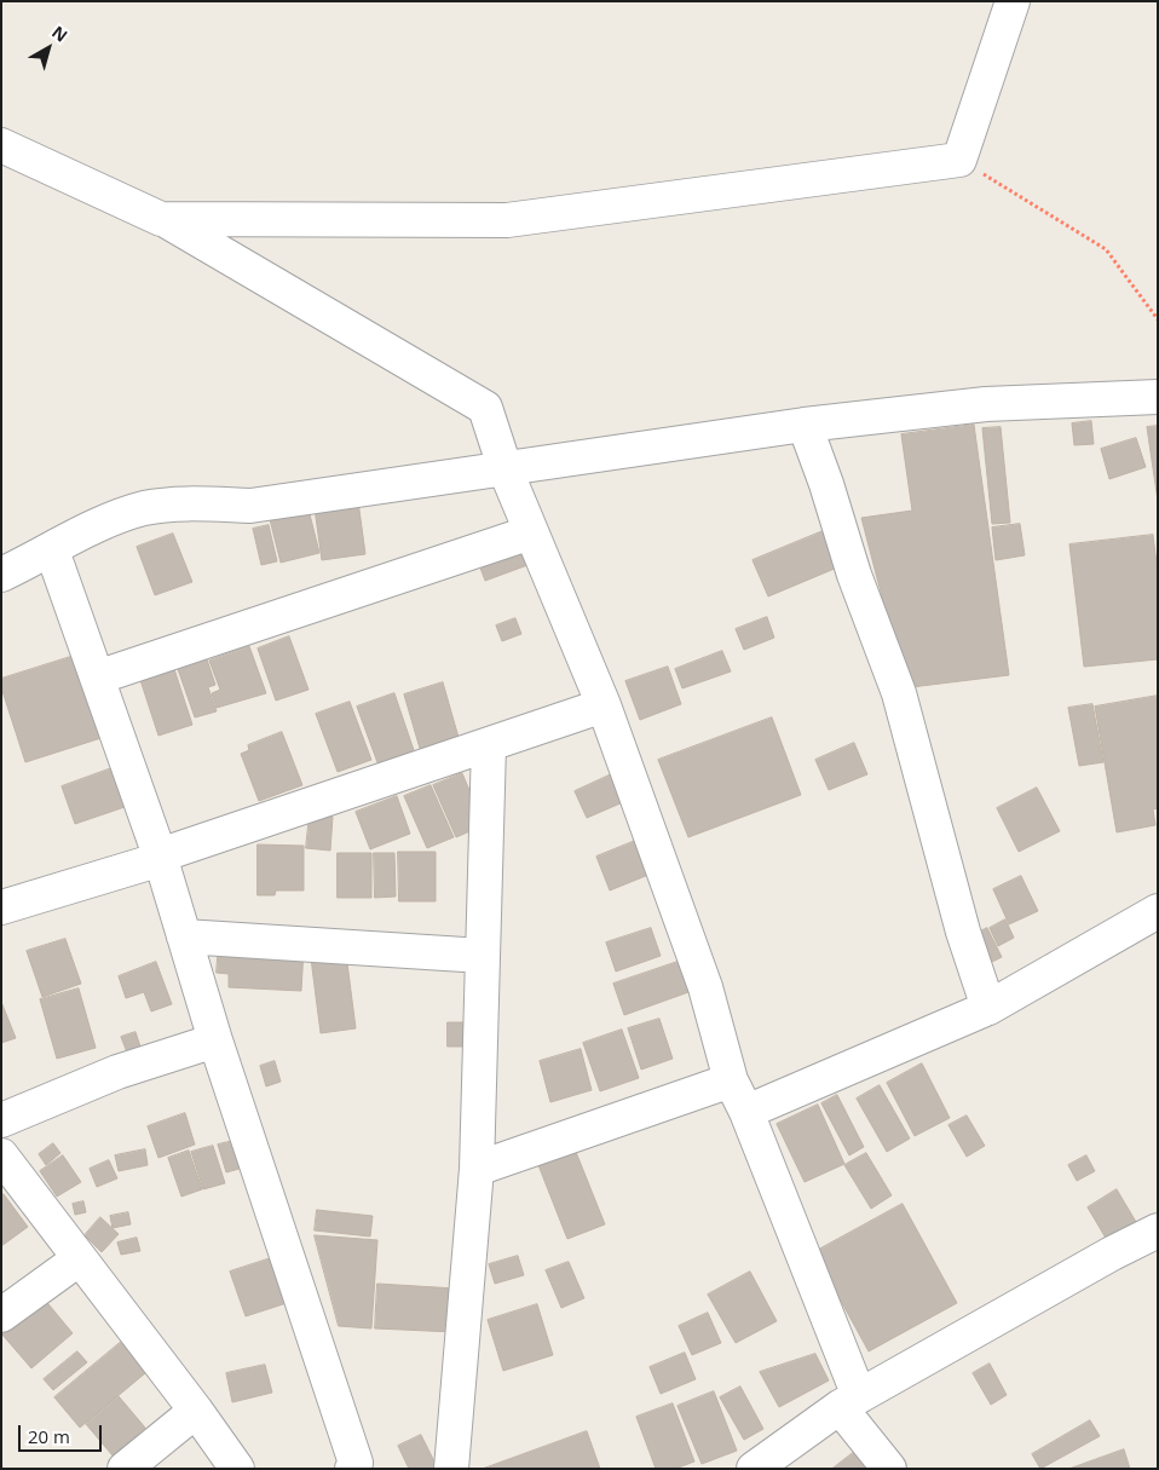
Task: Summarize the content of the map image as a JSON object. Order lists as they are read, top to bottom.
{
  "scale_bar": "20 m",
  "north": "top right"
}
